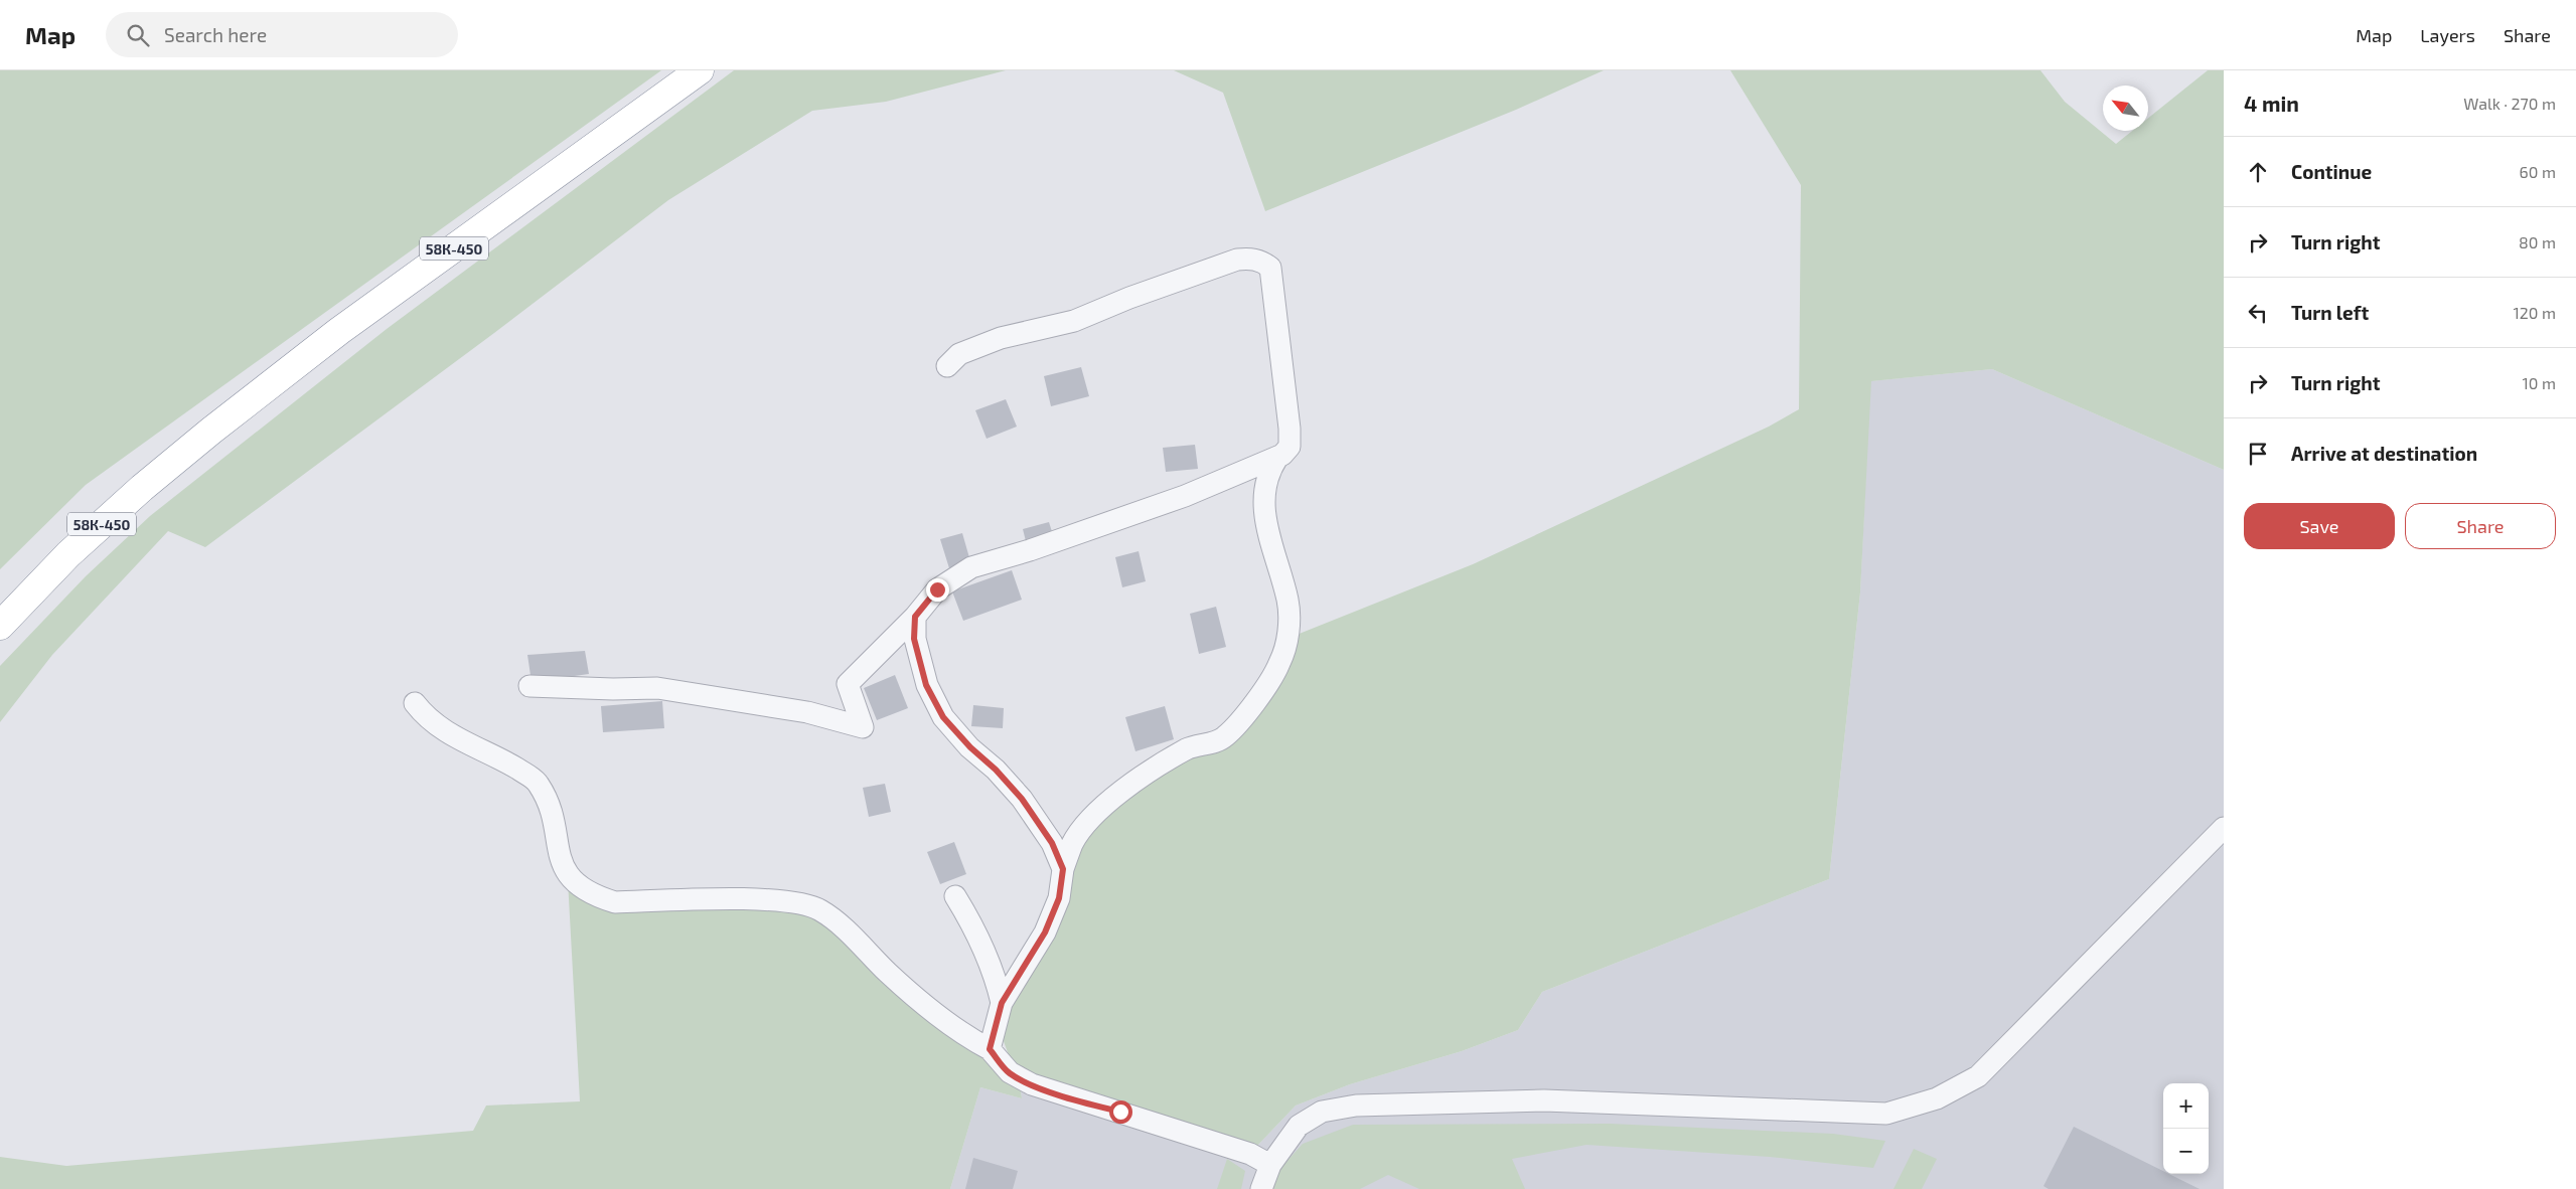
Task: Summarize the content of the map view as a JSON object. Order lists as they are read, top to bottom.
{
  "streets": {
    "highway": ["58К-450"]
  },
  "north": "top left",
  "page": {
    "header": "Map",
    "search": "Search here",
    "nav": ["Map", "Layers", "Share"],
    "heading": ["4 min", "Walk · 270 m"],
    "list": [
      ["Continue", "60 m"],
      ["Turn right", "80 m"],
      ["Turn left", "120 m"],
      ["Turn right", "10 m"],
      "Arrive at destination"
    ],
    "buttons": ["Save", "Share"],
    "map_buttons": ["+", "−"]
  }
}
